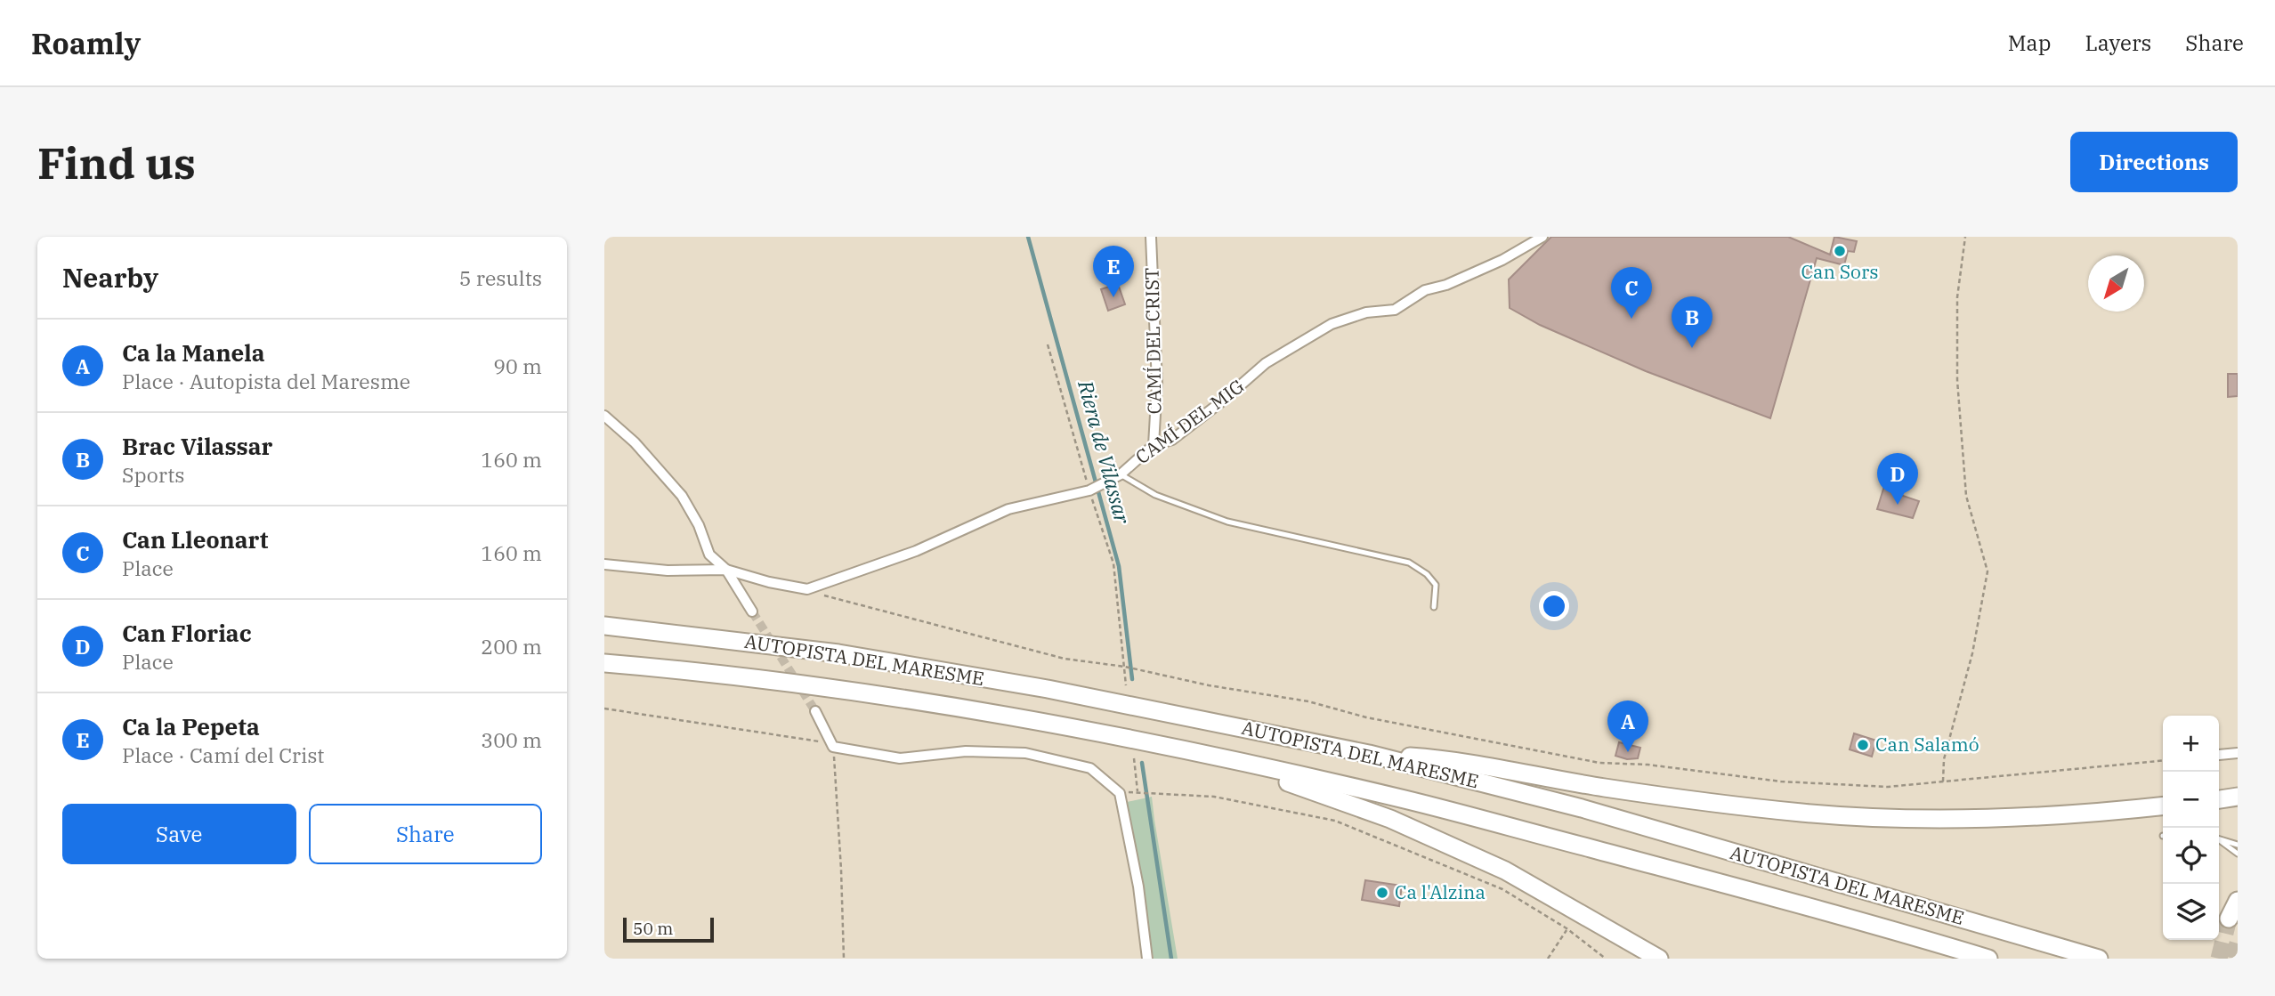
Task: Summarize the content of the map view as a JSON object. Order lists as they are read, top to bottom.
{
  "streets": {
    "highway": ["AUTOPISTA DEL MARESME"],
    "street": ["CAMÍ DEL CRIST", "CAMÍ DEL MIG"]
  },
  "crossings": [
    ["CAMÍ DEL CRIST", "CAMÍ DEL MIG"]
  ],
  "water": ["Riera de Vilassar"],
  "places": ["Can Sors", "Can Salamó", "Ca l'Alzina"],
  "scale_bar": "50 m",
  "north": "bottom left",
  "page": {
    "header": "Roamly",
    "nav": ["Map", "Layers", "Share"],
    "buttons": [
      "Directions",
      ["Save", "Share"]
    ],
    "title": "Find us",
    "heading": ["Nearby", "5 results"],
    "pins": [
      "E",
      "C",
      "B",
      "D",
      "A"
    ],
    "list": [
      {
        "mark": "A",
        "name": "Ca la Manela",
        "note": "Place · Autopista del Maresme",
        "value": "90 m"
      },
      {
        "mark": "B",
        "name": "Brac Vilassar",
        "note": "Sports",
        "value": "160 m"
      },
      {
        "mark": "C",
        "name": "Can Lleonart",
        "note": "Place",
        "value": "160 m"
      },
      {
        "mark": "D",
        "name": "Can Floriac",
        "note": "Place",
        "value": "200 m"
      },
      {
        "mark": "E",
        "name": "Ca la Pepeta",
        "note": "Place · Camí del Crist",
        "value": "300 m"
      }
    ],
    "map_buttons": ["+", "−"],
    "scale": "50 m"
  }
}
